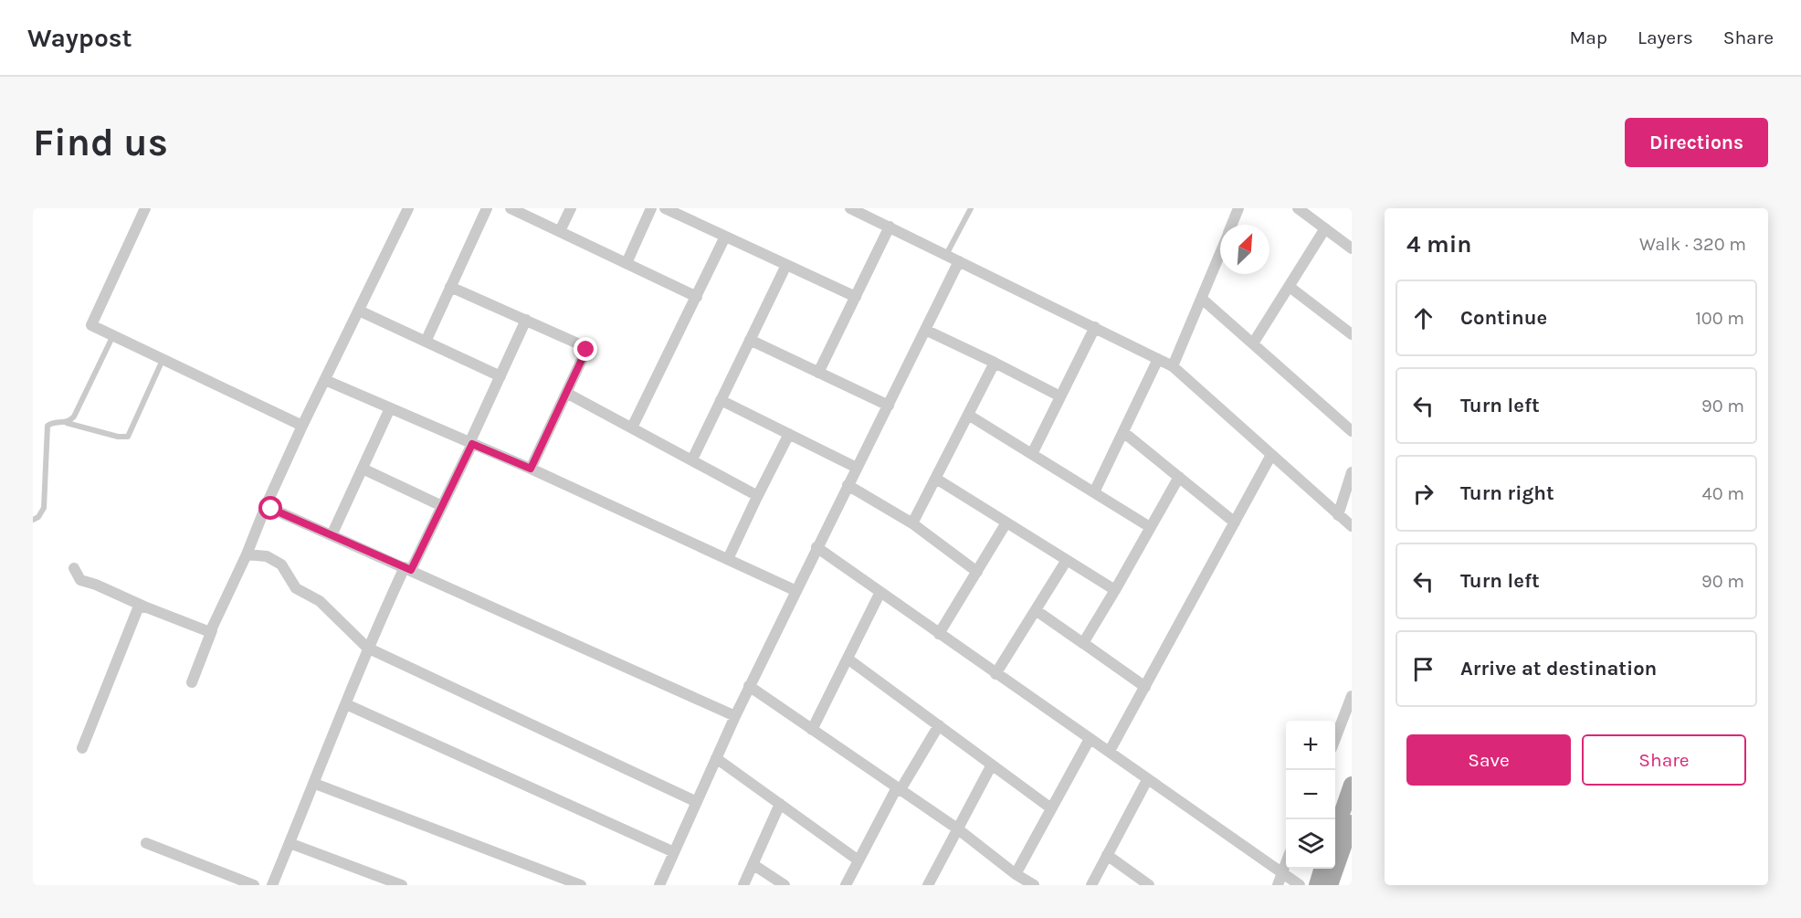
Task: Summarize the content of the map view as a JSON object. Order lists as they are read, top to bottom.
{
  "north": "top right",
  "page": {
    "header": "Waypost",
    "nav": ["Map", "Layers", "Share"],
    "buttons": [
      "Directions",
      ["Save", "Share"]
    ],
    "title": "Find us",
    "heading": ["4 min", "Walk · 320 m"],
    "list": [
      ["Continue", "100 m"],
      ["Turn left", "90 m"],
      ["Turn right", "40 m"],
      ["Turn left", "90 m"],
      "Arrive at destination"
    ],
    "map_buttons": ["+", "−"]
  }
}
